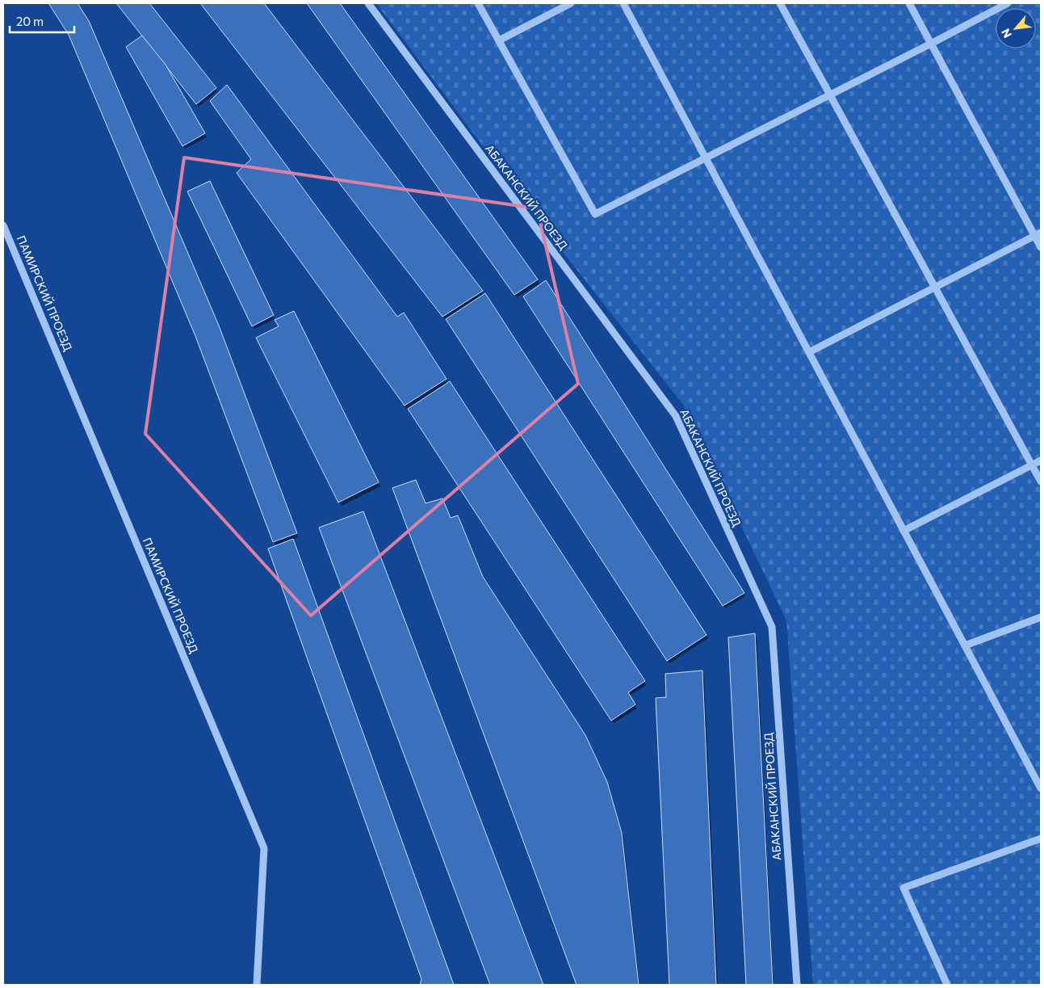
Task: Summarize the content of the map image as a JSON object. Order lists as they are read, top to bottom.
{
  "streets": {
    "street": ["АБАКАНСКИЙ ПРОЕЗД", "ПАМИРСКИЙ ПРОЕЗД"]
  },
  "scale_bar": "20 m",
  "north": "bottom left"
}
